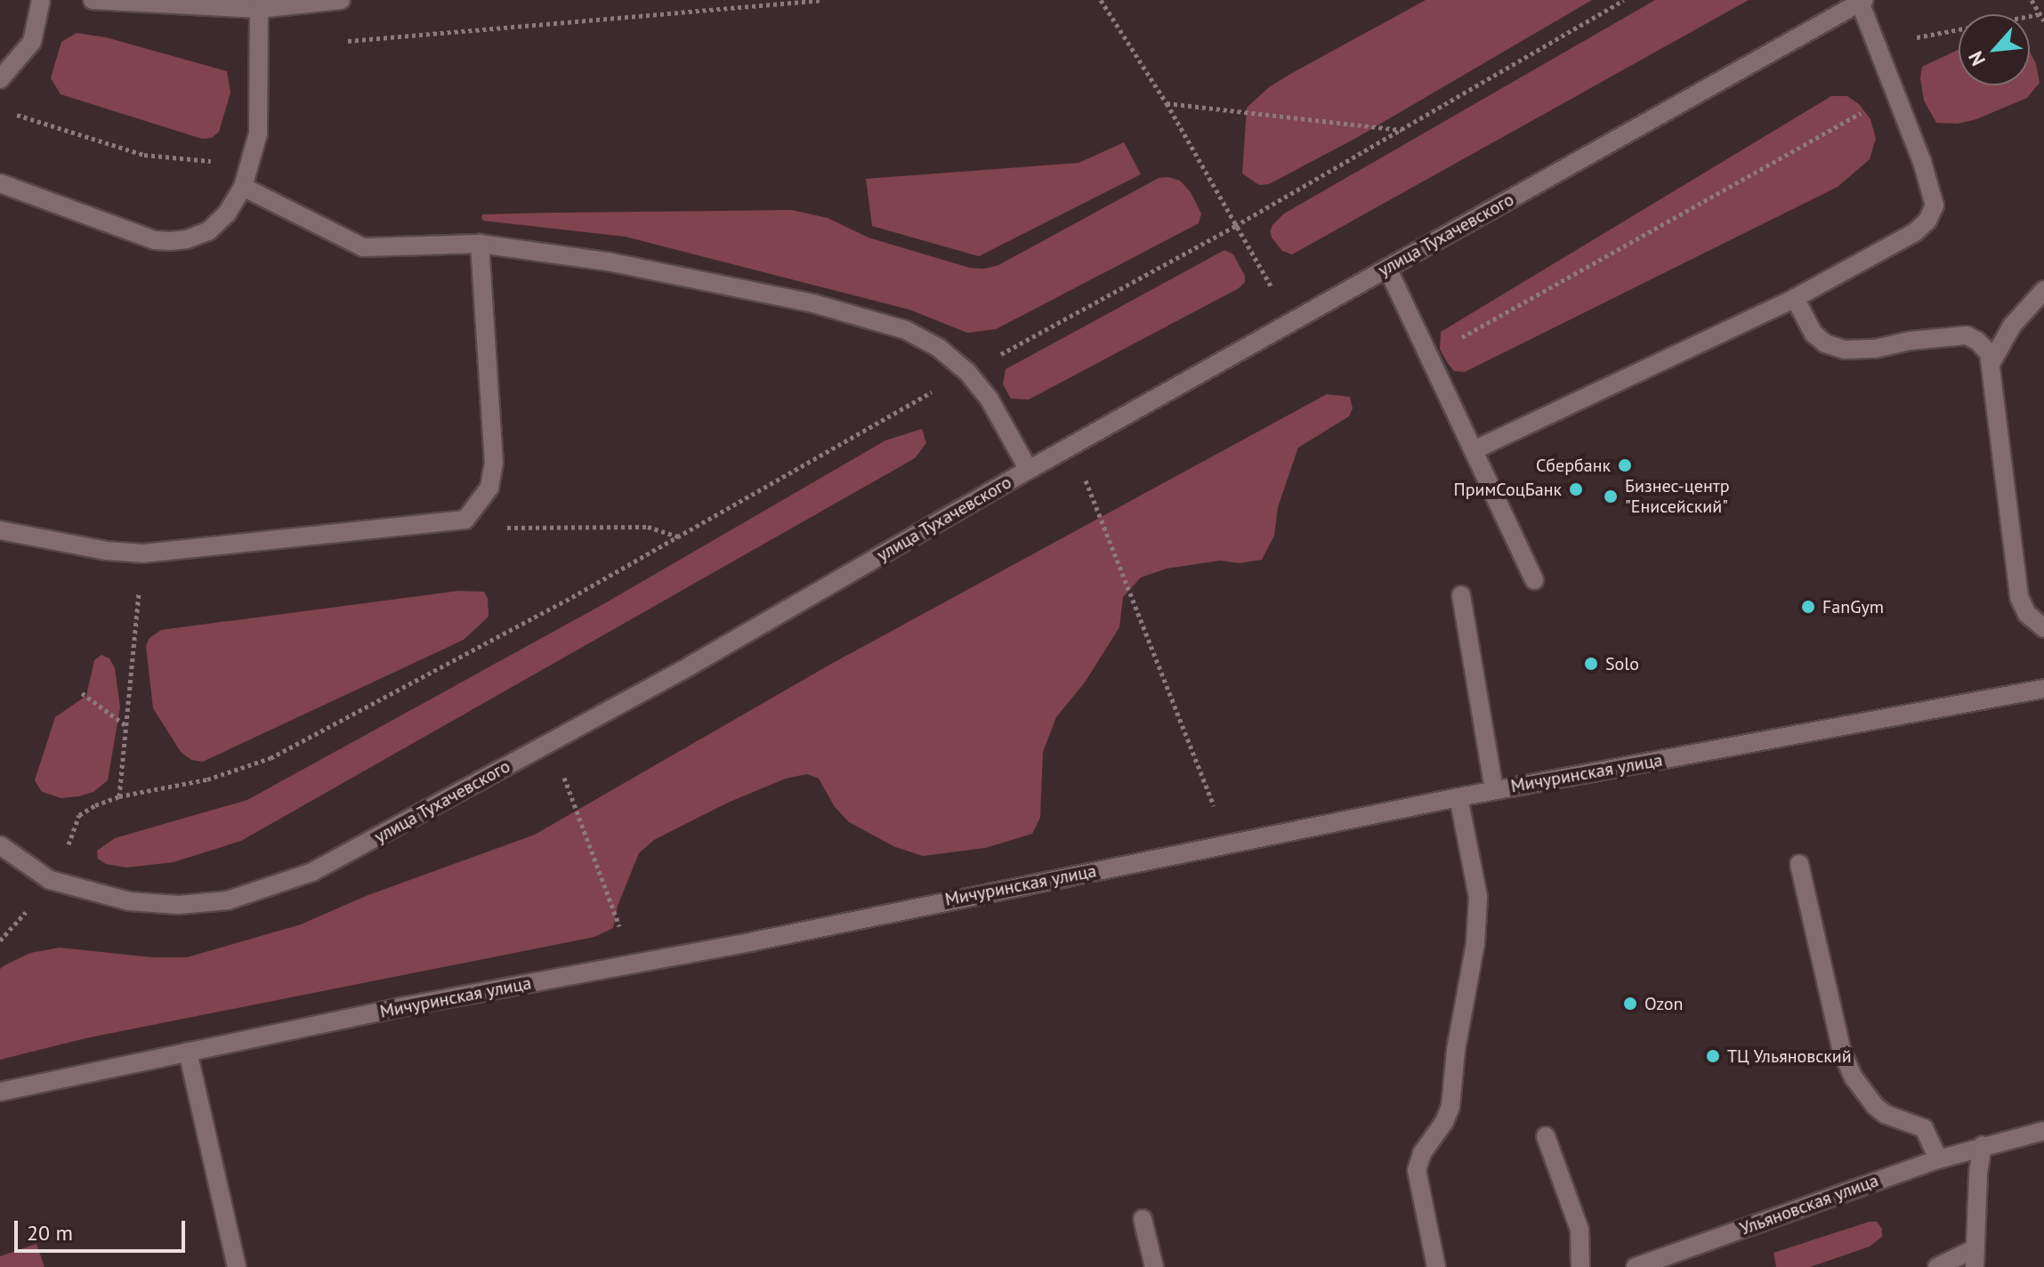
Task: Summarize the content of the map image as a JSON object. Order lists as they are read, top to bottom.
{
  "streets": {
    "street": ["улица Тухачевского", "Мичуринская улица", "Ульяновская улица"]
  },
  "places": [
    "Сбербанк",
    "ПримСоцБанк",
    "Бизнес-центр \"Енисейский\"",
    "FanGym",
    "Solo",
    "Ozon",
    "ТЦ Ульяновский"
  ],
  "scale_bar": "20 m",
  "north": "bottom left"
}
